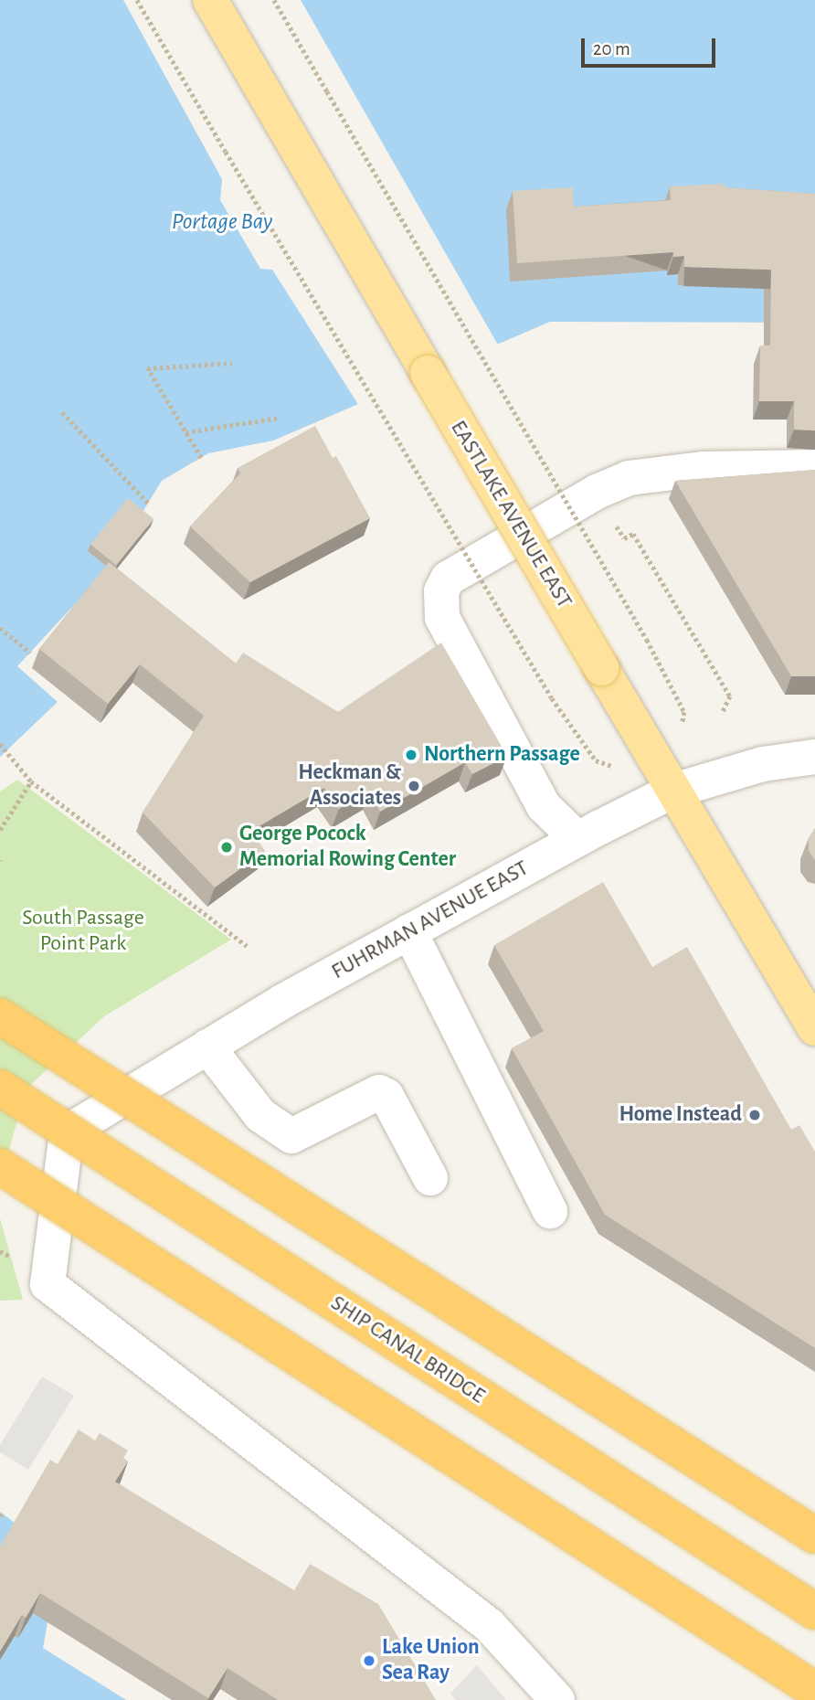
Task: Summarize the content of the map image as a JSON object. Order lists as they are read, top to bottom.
{
  "streets": {
    "highway": ["SHIP CANAL BRIDGE"],
    "main road": ["EASTLAKE AVENUE EAST"],
    "street": ["FUHRMAN AVENUE EAST"]
  },
  "crossings": [
    ["EASTLAKE AVENUE EAST", "FUHRMAN AVENUE EAST"]
  ],
  "water": ["Portage Bay"],
  "parks": ["South Passage Point Park"],
  "places": [
    "Northern Passage",
    "Heckman & Associates",
    "George Pocock Memorial Rowing Center",
    "Home Instead",
    "Lake Union Sea Ray"
  ],
  "scale_bar": "20 m"
}
